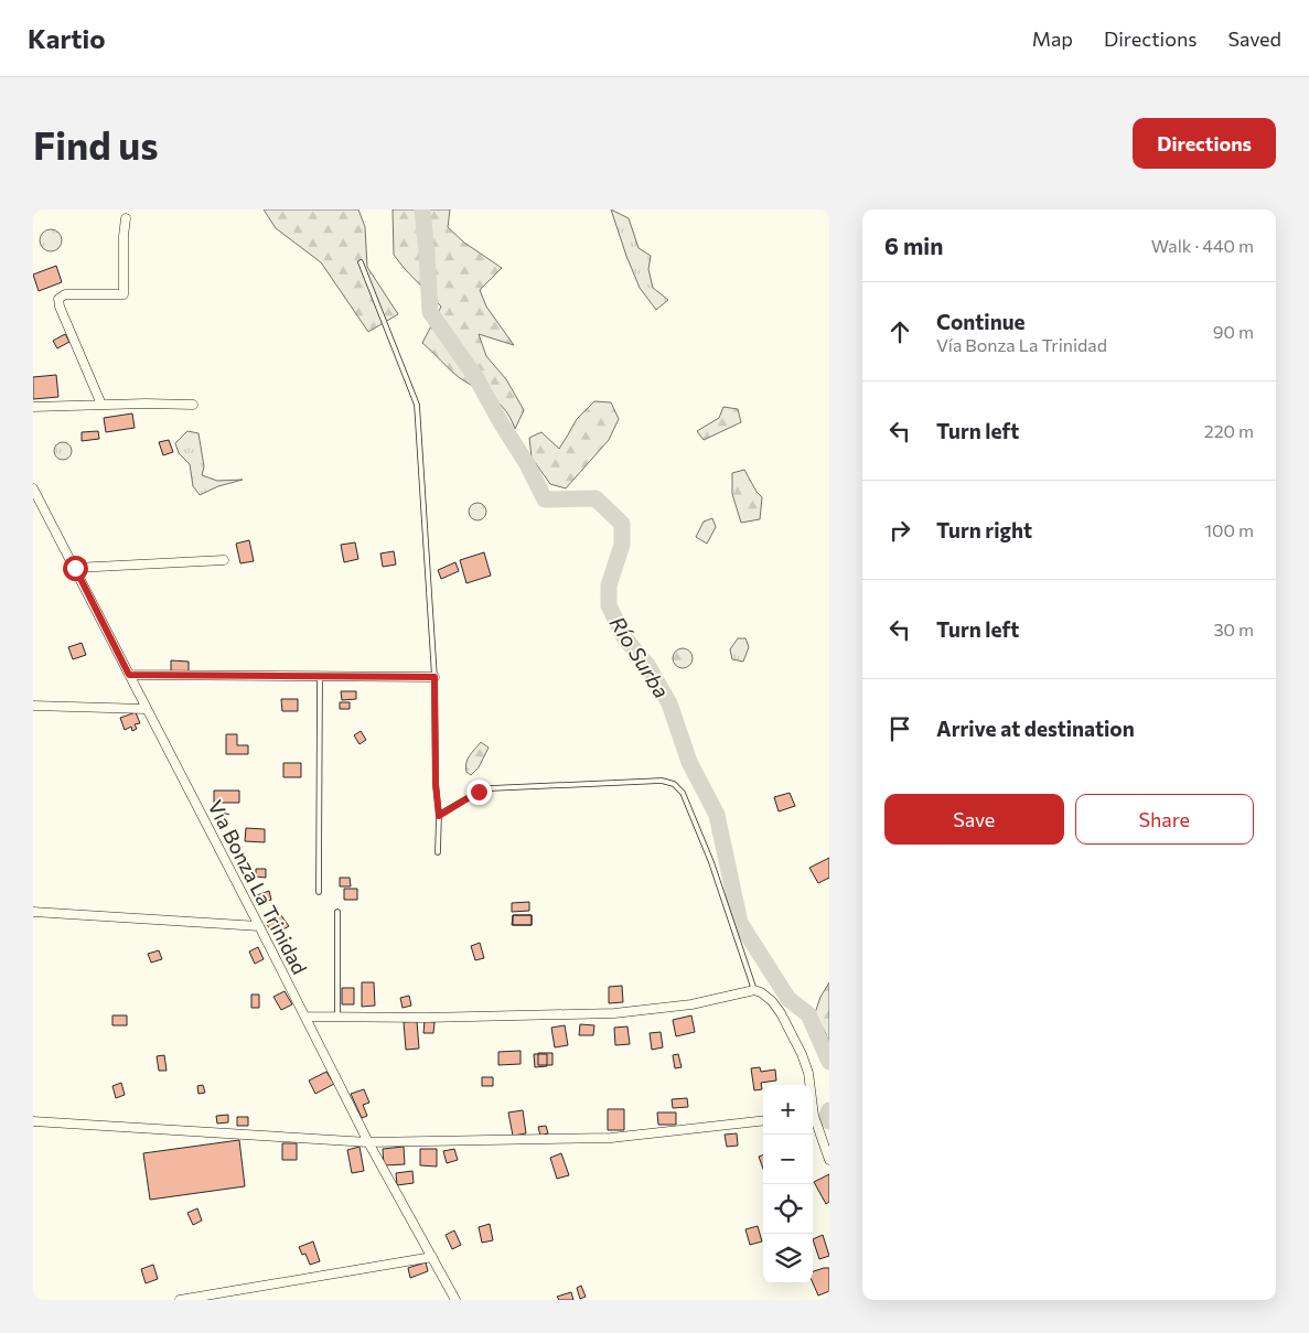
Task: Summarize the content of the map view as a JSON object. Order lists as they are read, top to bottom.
{
  "streets": {
    "street": ["Vía Bonza La Trinidad"]
  },
  "water": ["Río Surba"],
  "page": {
    "header": "Kartio",
    "nav": ["Map", "Directions", "Saved"],
    "buttons": [
      "Directions",
      ["Save", "Share"]
    ],
    "title": "Find us",
    "heading": ["6 min", "Walk · 440 m"],
    "list": [
      ["Continue", "Vía Bonza La Trinidad", "90 m"],
      ["Turn left", "220 m"],
      ["Turn right", "100 m"],
      ["Turn left", "30 m"],
      "Arrive at destination"
    ],
    "map_buttons": ["+", "−"]
  }
}
